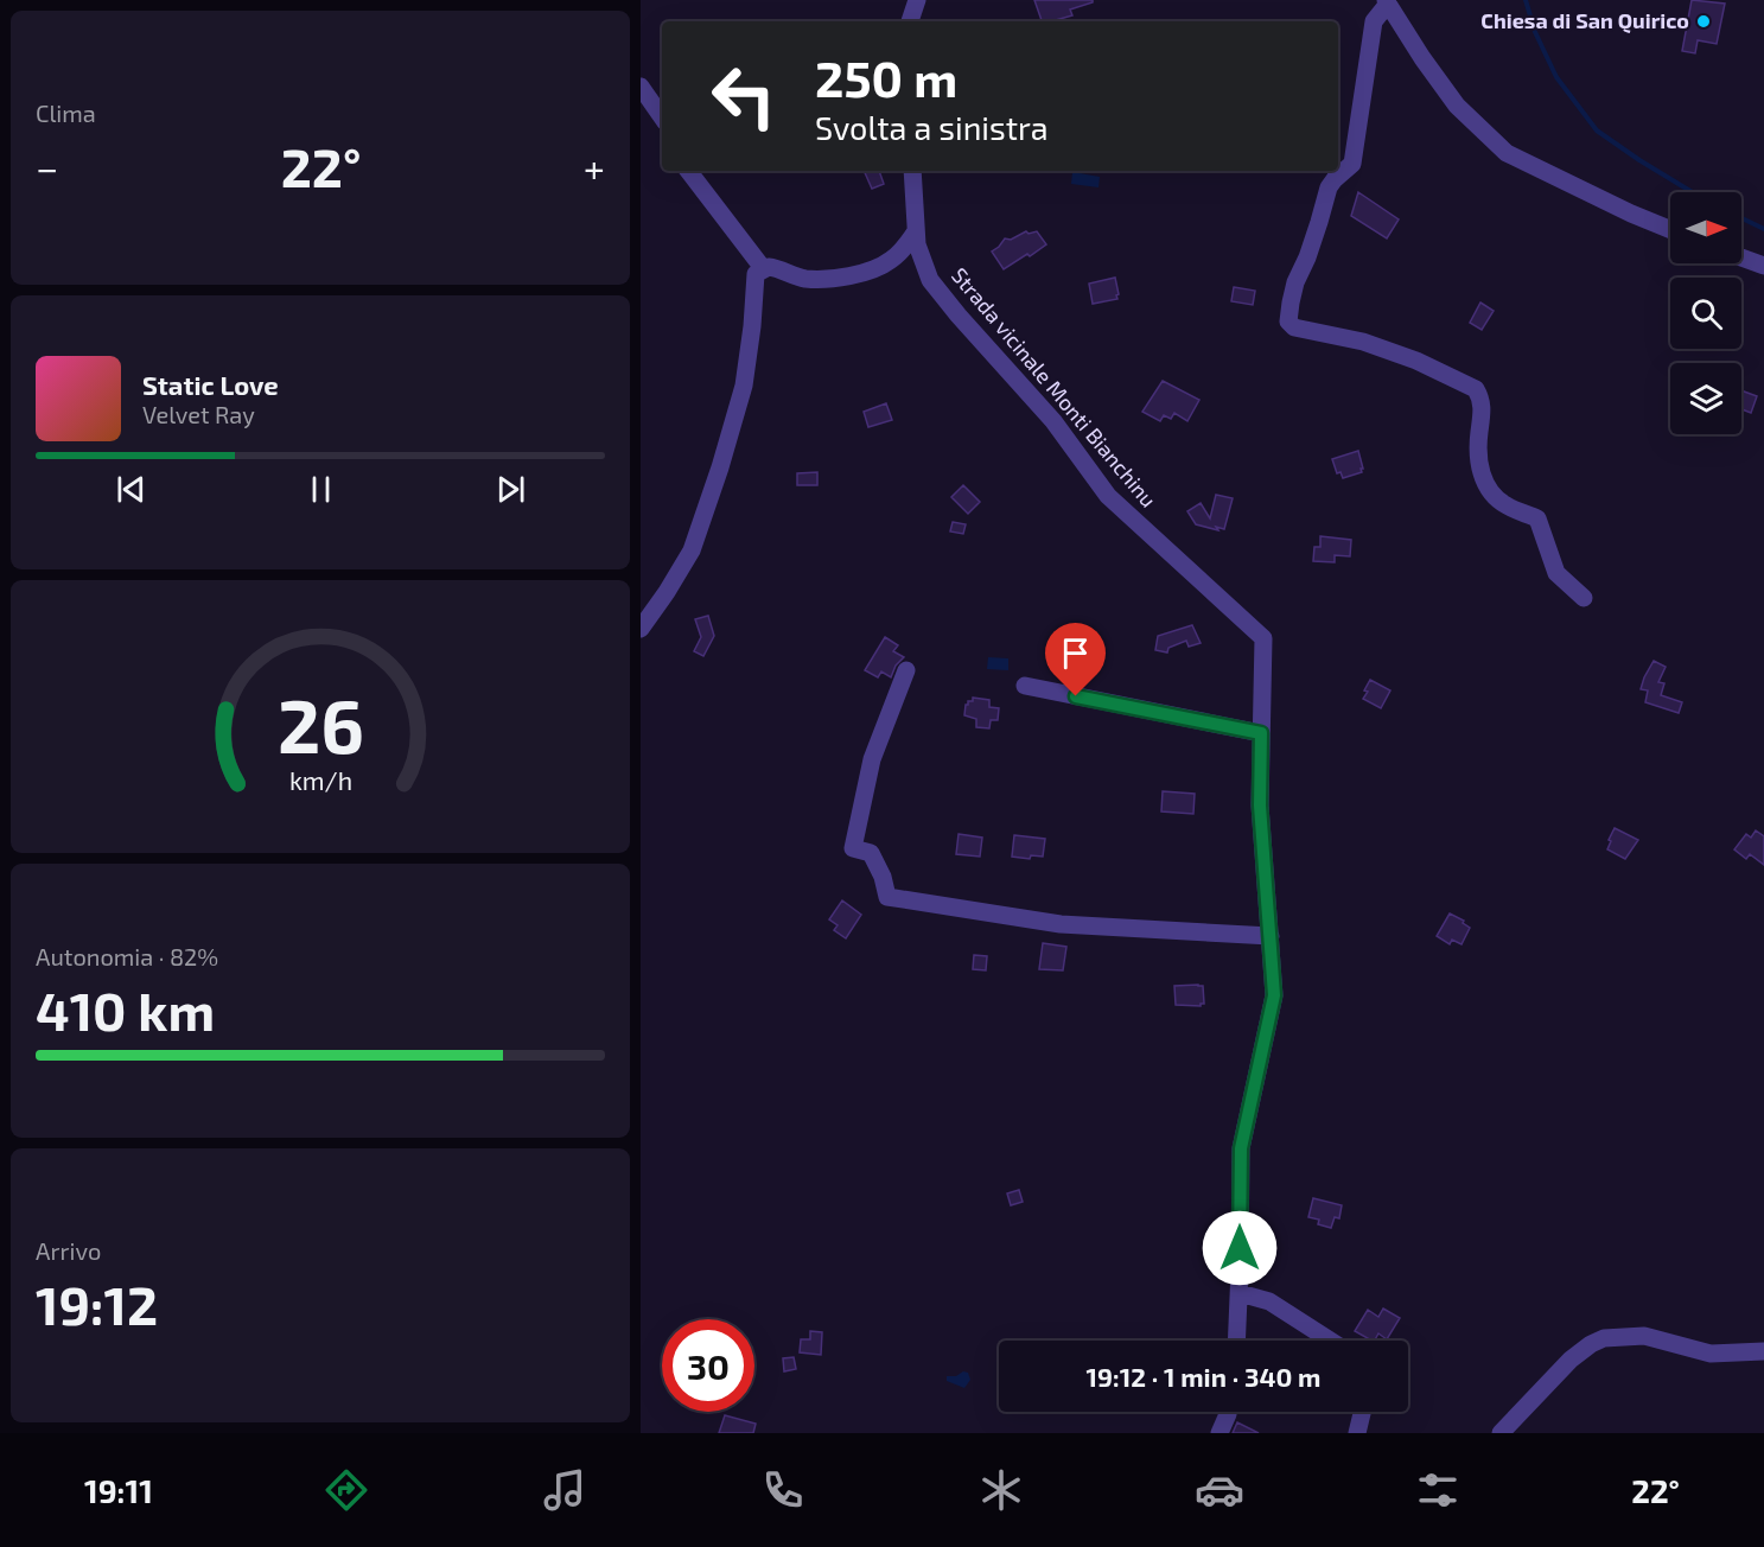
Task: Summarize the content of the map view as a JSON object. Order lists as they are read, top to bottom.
{
  "streets": {
    "street": ["Strada vicinale Monti Bianchinu"]
  },
  "places": ["Chiesa di San Quirico"],
  "north": "right",
  "page": {
    "tile": [
      "Clima",
      ["Autonomia · 82%", "410 km"],
      ["Arrivo", "19:12"]
    ],
    "turn": ["250 m", "Svolta a sinistra"],
    "heat": ["−", "22°", "+"],
    "song": ["Static Love", "Velvet Ray"],
    "limit": "30",
    "trip": "19:12 · 1 min · 340 m",
    "tabs": ["19:11", "22°"],
    "gauge": ["26", "km/h"]
  }
}
